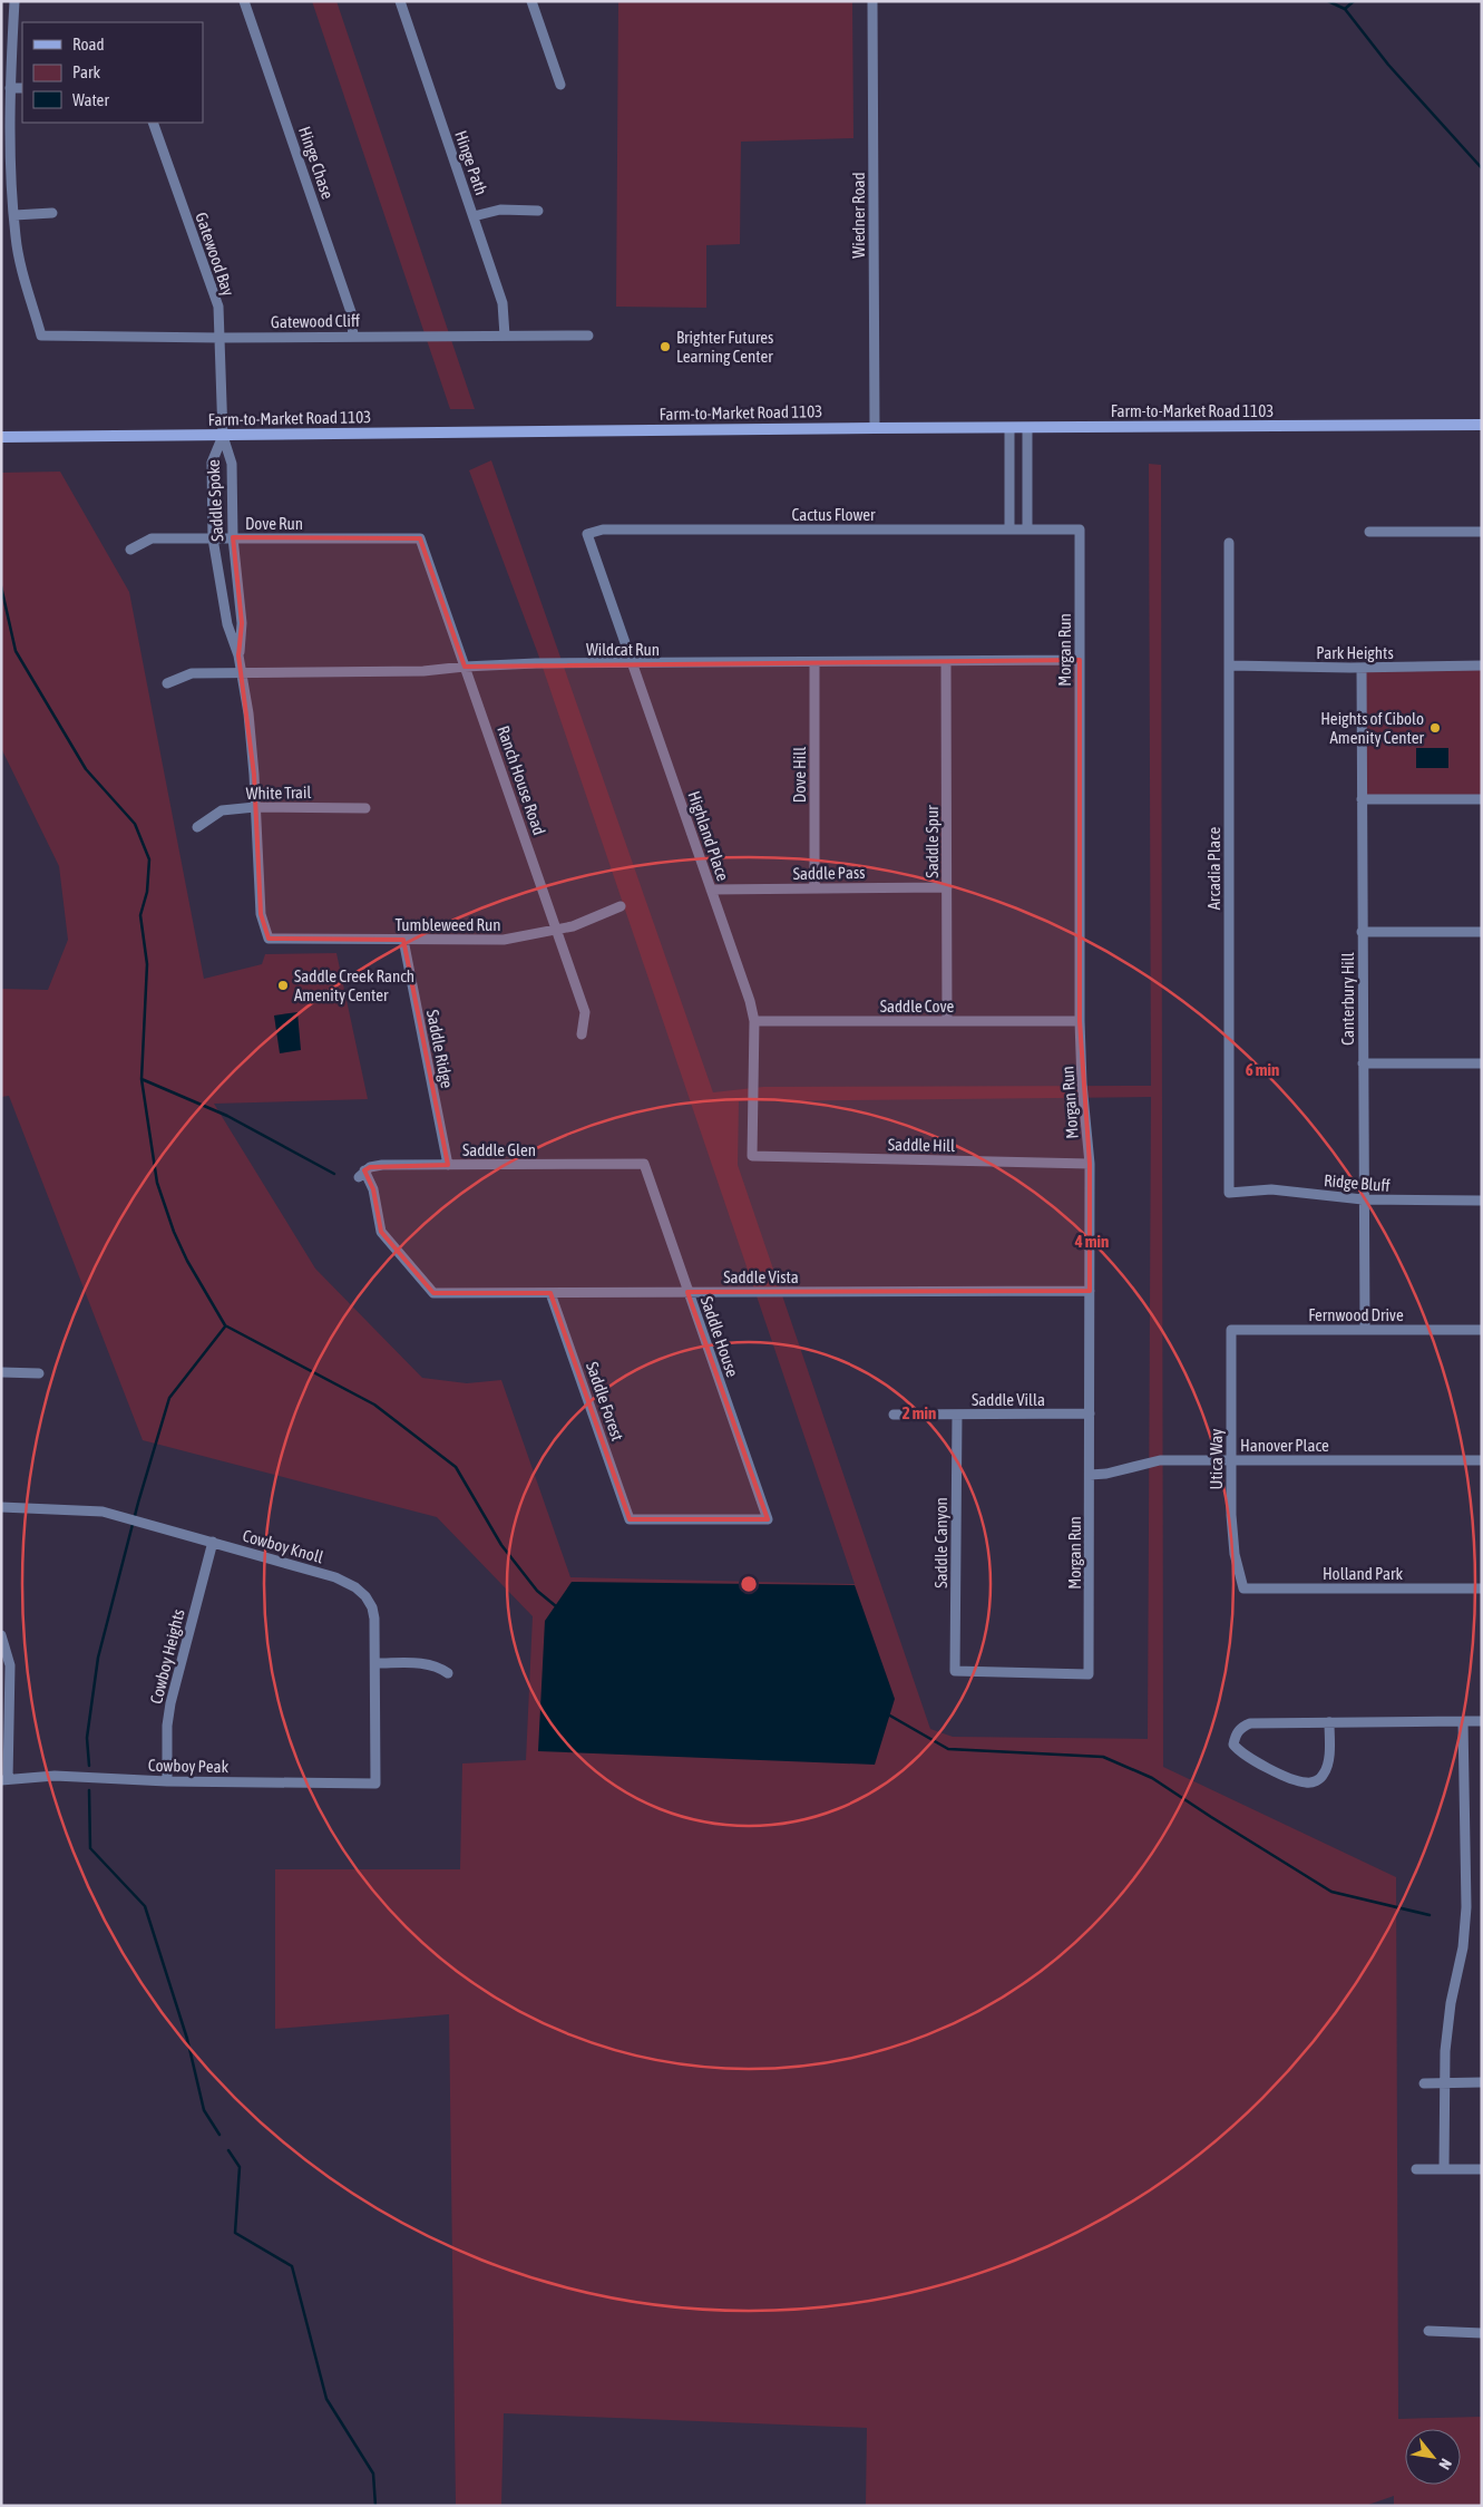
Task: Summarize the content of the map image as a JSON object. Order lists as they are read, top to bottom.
{
  "streets": {
    "main road": ["Farm-to-Market Road 1103"],
    "street": [
      "Hinge Chase",
      "Hinge Path",
      "Wiedner Road",
      "Gatewood Bay",
      "Gatewood Cliff",
      "Saddle Spoke",
      "Cactus Flower",
      "Dove Run",
      "Wildcat Run",
      "Morgan Run",
      "Park Heights",
      "Dove Hill",
      "Ranch House Road",
      "White Trail",
      "Highland Place",
      "Saddle Spur",
      "Arcadia Place",
      "Saddle Pass",
      "Tumbleweed Run",
      "Canterbury Hill",
      "Saddle Cove",
      "Saddle Ridge",
      "Saddle Hill",
      "Saddle Glen",
      "Ridge Bluff",
      "Saddle Vista",
      "Fernwood Drive",
      "Saddle House",
      "Saddle Villa",
      "Saddle Forest",
      "Hanover Place",
      "Utica Way",
      "Saddle Canyon",
      "Cowboy Knoll",
      "Holland Park",
      "Cowboy Heights",
      "Cowboy Peak"
    ]
  },
  "crossings": [
    ["Hinge Chase", "Gatewood Cliff"],
    ["Hinge Path", "Gatewood Cliff"],
    ["Wiedner Road", "Farm-to-Market Road 1103"],
    ["Gatewood Bay", "Gatewood Cliff"],
    ["Gatewood Bay", "Farm-to-Market Road 1103"],
    ["Gatewood Bay", "Saddle Spoke"],
    ["Farm-to-Market Road 1103", "Saddle Spoke"],
    ["Saddle Spoke", "Dove Run"],
    ["Saddle Spoke", "Wildcat Run"],
    ["Saddle Spoke", "White Trail"],
    ["Saddle Spoke", "Tumbleweed Run"],
    ["Cactus Flower", "Morgan Run"],
    ["Cactus Flower", "Highland Place"],
    ["Dove Run", "Ranch House Road"],
    ["Wildcat Run", "Morgan Run"],
    ["Wildcat Run", "Dove Hill"],
    ["Wildcat Run", "Ranch House Road"],
    ["Wildcat Run", "Highland Place"],
    ["Wildcat Run", "Saddle Spur"],
    ["Morgan Run", "Saddle Cove"],
    ["Morgan Run", "Saddle Hill"],
    ["Morgan Run", "Saddle Vista"],
    ["Morgan Run", "Saddle Villa"],
    ["Morgan Run", "Hanover Place"],
    ["Morgan Run", "Saddle Canyon"],
    ["Park Heights", "Arcadia Place"],
    ["Park Heights", "Canterbury Hill"],
    ["Dove Hill", "Saddle Pass"],
    ["Ranch House Road", "Tumbleweed Run"],
    ["Highland Place", "Saddle Pass"],
    ["Highland Place", "Saddle Cove"],
    ["Highland Place", "Saddle Hill"],
    ["Saddle Spur", "Saddle Pass"],
    ["Saddle Spur", "Saddle Cove"],
    ["Arcadia Place", "Ridge Bluff"],
    ["Tumbleweed Run", "Saddle Ridge"],
    ["Canterbury Hill", "Ridge Bluff"],
    ["Canterbury Hill", "Fernwood Drive"],
    ["Saddle Ridge", "Saddle Glen"],
    ["Saddle Glen", "Saddle Vista"],
    ["Saddle Glen", "Saddle House"],
    ["Saddle Vista", "Saddle House"],
    ["Saddle Vista", "Saddle Forest"],
    ["Fernwood Drive", "Utica Way"],
    ["Saddle House", "Saddle Forest"],
    ["Saddle Villa", "Saddle Canyon"],
    ["Hanover Place", "Utica Way"],
    ["Utica Way", "Holland Park"],
    ["Cowboy Knoll", "Cowboy Heights"],
    ["Cowboy Knoll", "Cowboy Peak"],
    ["Cowboy Heights", "Cowboy Peak"]
  ],
  "places": ["Brighter Futures Learning Center", "Heights of Cibolo Amenity Center", "Saddle Creek Ranch Amenity Center"],
  "legend": ["Road", "Park", "Water"],
  "north": "bottom right",
  "rings": ["6 min", "4 min", "2 min"]
}
